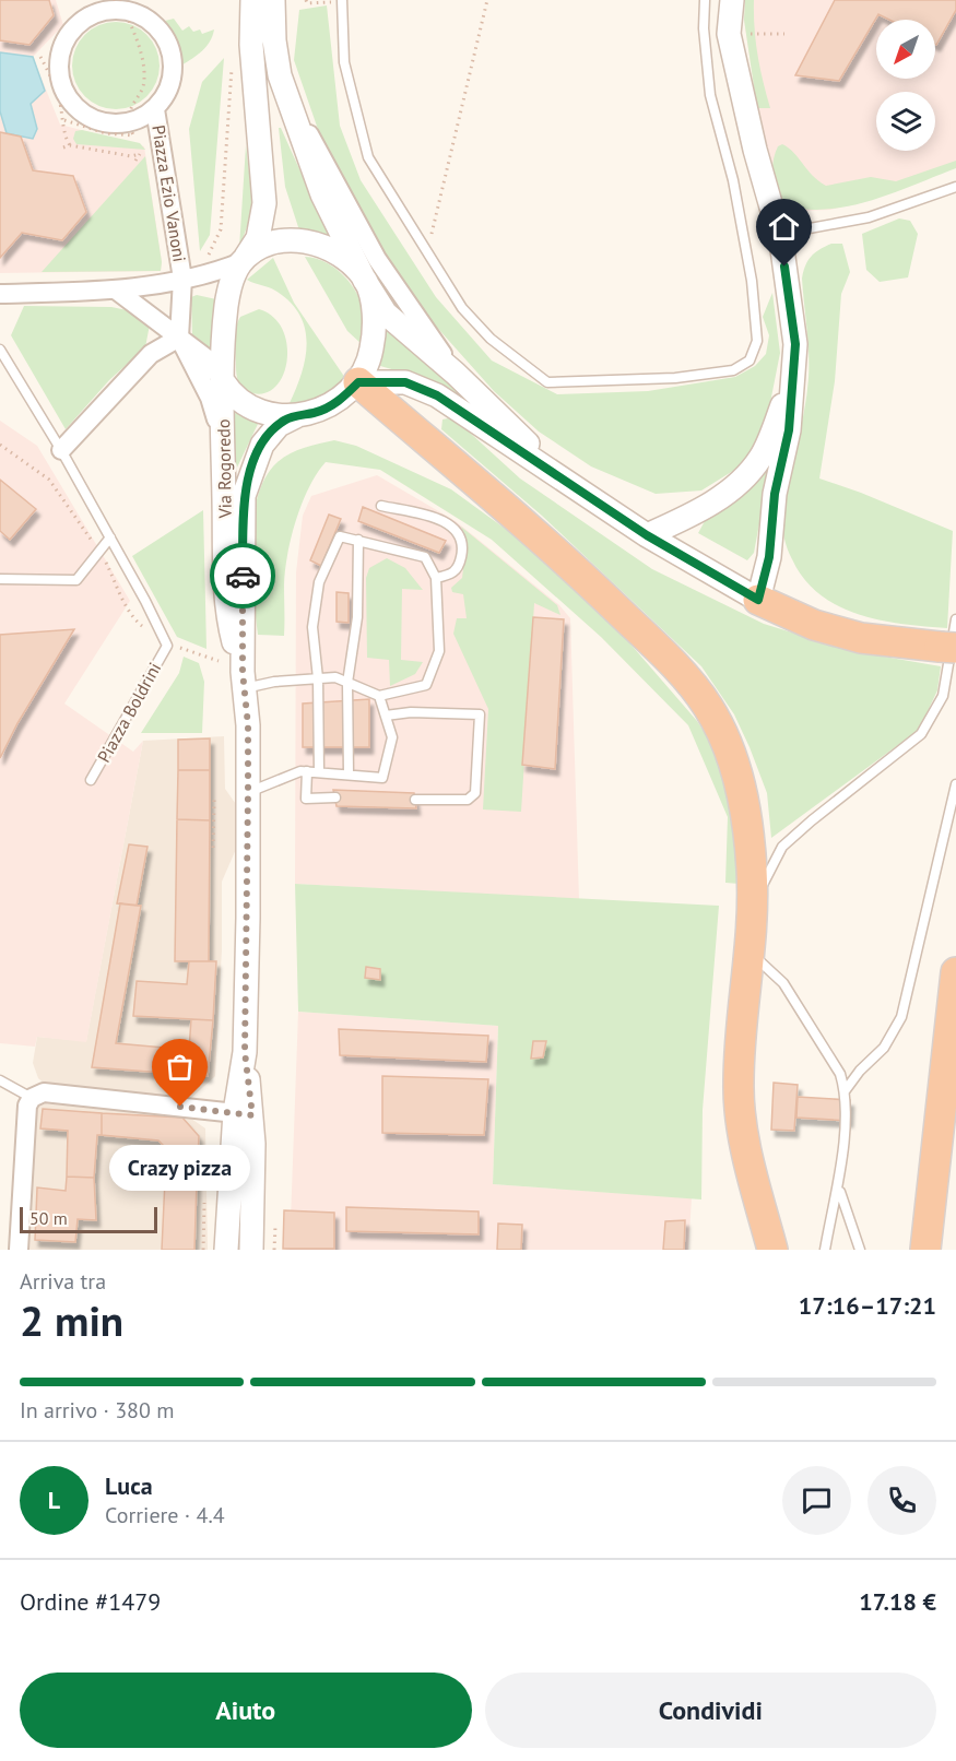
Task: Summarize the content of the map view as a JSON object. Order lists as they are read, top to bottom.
{
  "streets": {
    "street": ["Piazza Ezio Vanoni", "Via Rogoredo"],
    "lane": ["Piazza Boldrini"]
  },
  "places": ["Crazy pizza"],
  "scale_bar": "50 m",
  "north": "bottom left",
  "page": {
    "bubble": "Crazy pizza",
    "scale": "50 m",
    "heading": ["2 min", "Arriva tra", "17:16–17:21"],
    "panel": [
      "Luca",
      "Corriere · 4.4",
      "Ordine #1479",
      "17.18 €"
    ],
    "bar": "In arrivo · 380 m",
    "round": "L",
    "buttons": ["Aiuto", "Condividi"]
  }
}
